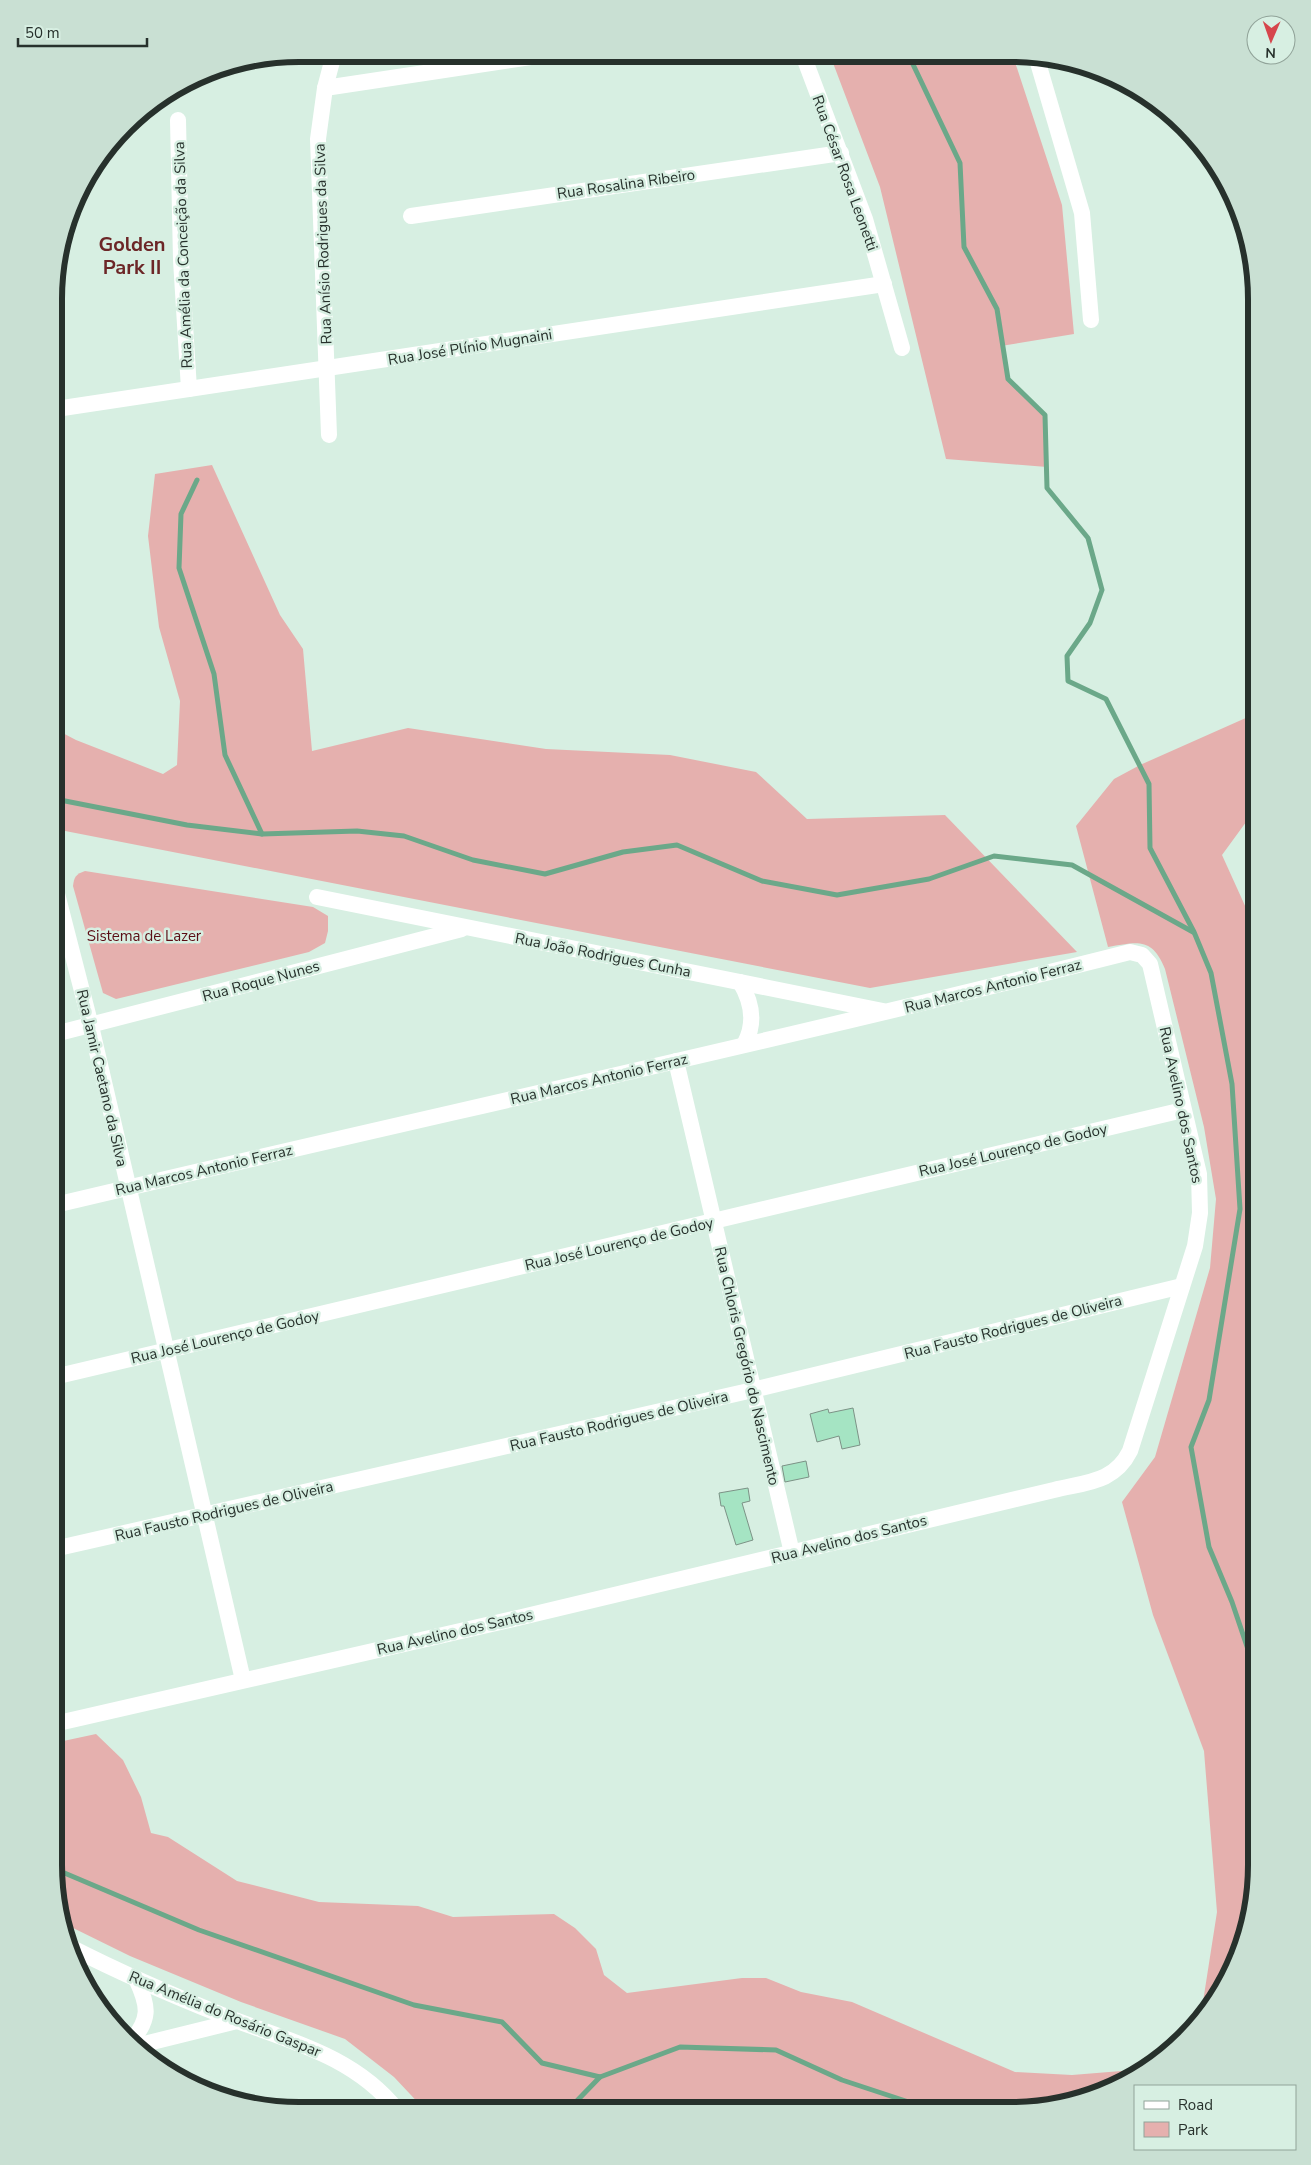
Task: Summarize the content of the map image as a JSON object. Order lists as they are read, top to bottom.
{
  "streets": {
    "street": [
      "Rua César Rosa Leonetti",
      "Rua Rosalina Ribeiro",
      "Rua Anísio Rodrigues da Silva",
      "Rua Amélia da Conceição da Silva",
      "Rua José Plínio Mugnaini",
      "Rua João Rodrigues Cunha",
      "Rua Roque Nunes",
      "Rua Marcos Antonio Ferraz",
      "Rua Jamir Caetano da Silva",
      "Rua Avelino dos Santos",
      "Rua José Lourenço de Godoy",
      "Rua Fausto Rodrigues de Oliveira",
      "Rua Chloris Gregório do Nascimento",
      "Rua Amélia do Rosário Gaspar"
    ]
  },
  "crossings": [
    ["Rua César Rosa Leonetti", "Rua Rosalina Ribeiro"],
    ["Rua César Rosa Leonetti", "Rua José Plínio Mugnaini"],
    ["Rua Anísio Rodrigues da Silva", "Rua José Plínio Mugnaini"],
    ["Rua Amélia da Conceição da Silva", "Rua José Plínio Mugnaini"],
    ["Rua João Rodrigues Cunha", "Rua Roque Nunes"],
    ["Rua João Rodrigues Cunha", "Rua Marcos Antonio Ferraz"],
    ["Rua Roque Nunes", "Rua Jamir Caetano da Silva"],
    ["Rua Marcos Antonio Ferraz", "Rua Jamir Caetano da Silva"],
    ["Rua Marcos Antonio Ferraz", "Rua Avelino dos Santos"],
    ["Rua Marcos Antonio Ferraz", "Rua Chloris Gregório do Nascimento"],
    ["Rua Jamir Caetano da Silva", "Rua Avelino dos Santos"],
    ["Rua Jamir Caetano da Silva", "Rua José Lourenço de Godoy"],
    ["Rua Jamir Caetano da Silva", "Rua Fausto Rodrigues de Oliveira"],
    ["Rua Avelino dos Santos", "Rua José Lourenço de Godoy"],
    ["Rua Avelino dos Santos", "Rua Fausto Rodrigues de Oliveira"],
    ["Rua Avelino dos Santos", "Rua Chloris Gregório do Nascimento"],
    ["Rua José Lourenço de Godoy", "Rua Chloris Gregório do Nascimento"],
    ["Rua Fausto Rodrigues de Oliveira", "Rua Chloris Gregório do Nascimento"]
  ],
  "districts": ["Golden Park II"],
  "parks": ["Sistema de Lazer"],
  "legend": ["Road", "Park"],
  "scale_bar": "50 m",
  "north": "bottom"
}
